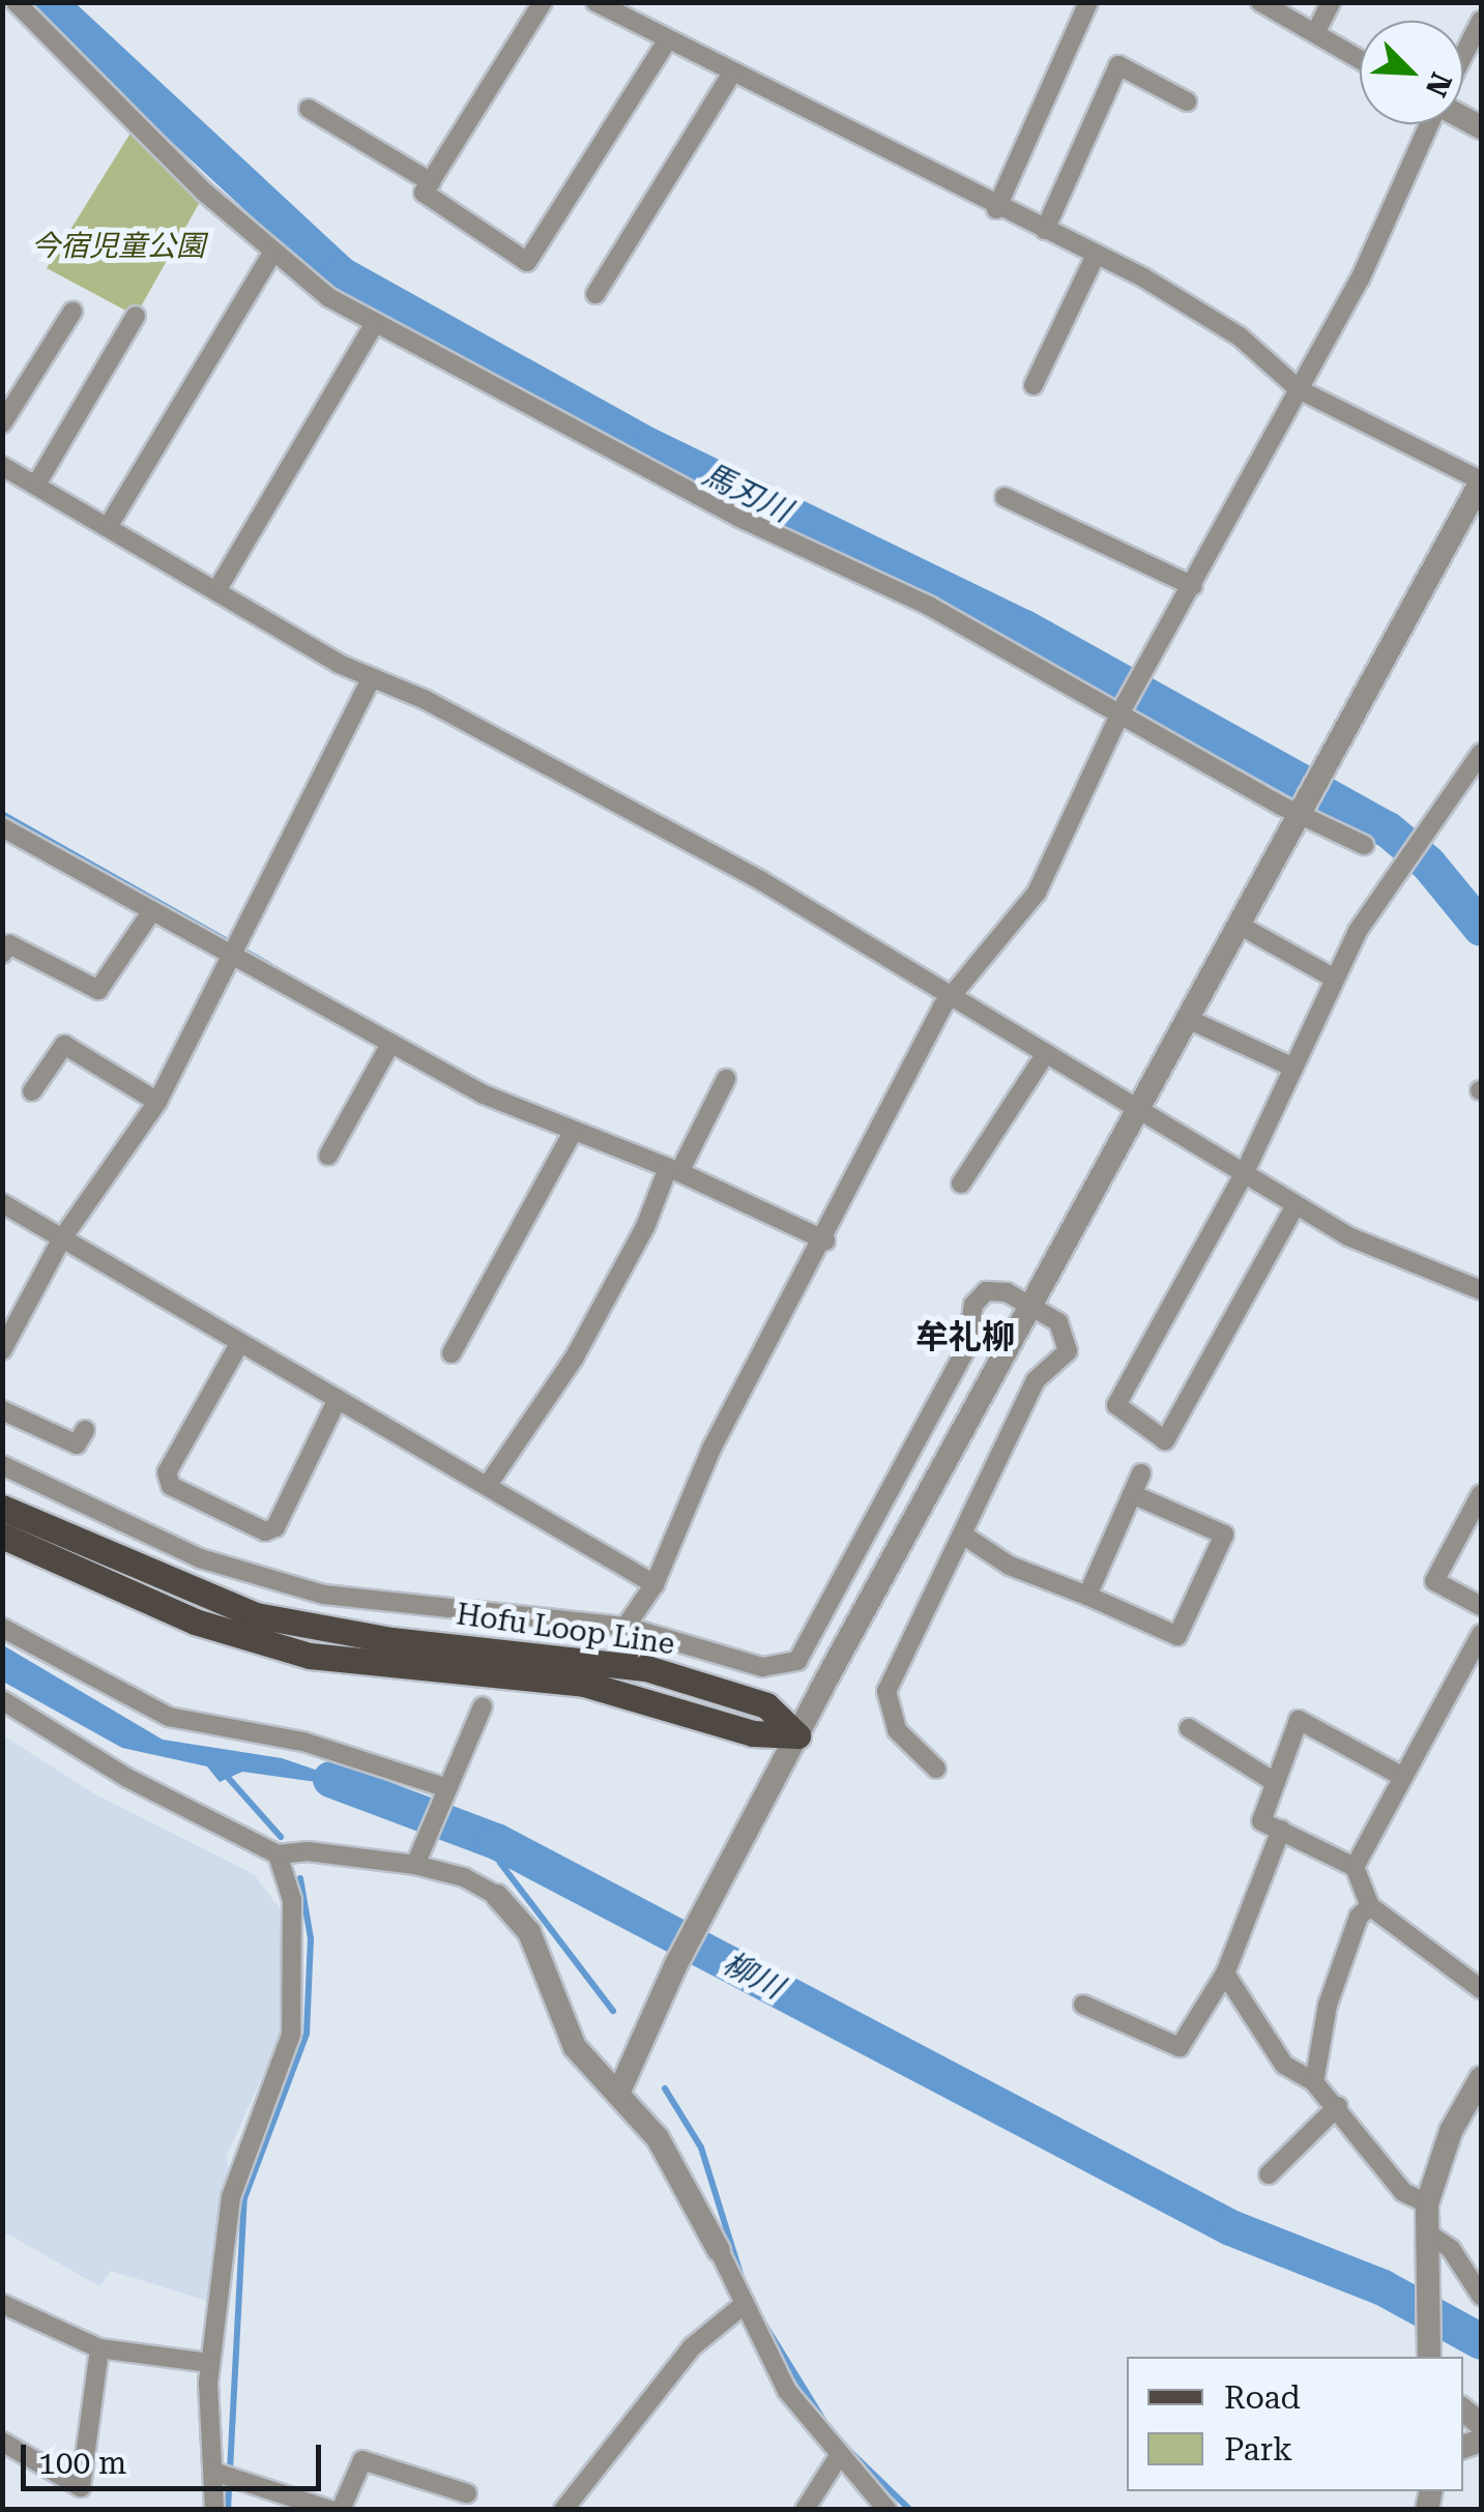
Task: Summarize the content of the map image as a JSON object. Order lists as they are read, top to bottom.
{
  "streets": {
    "main road": ["Hofu Loop Line"]
  },
  "districts": ["牟礼柳"],
  "water": ["馬刃川", "柳川"],
  "parks": ["今宿児童公園"],
  "legend": ["Road", "Park"],
  "scale_bar": "100 m",
  "north": "bottom right"
}
